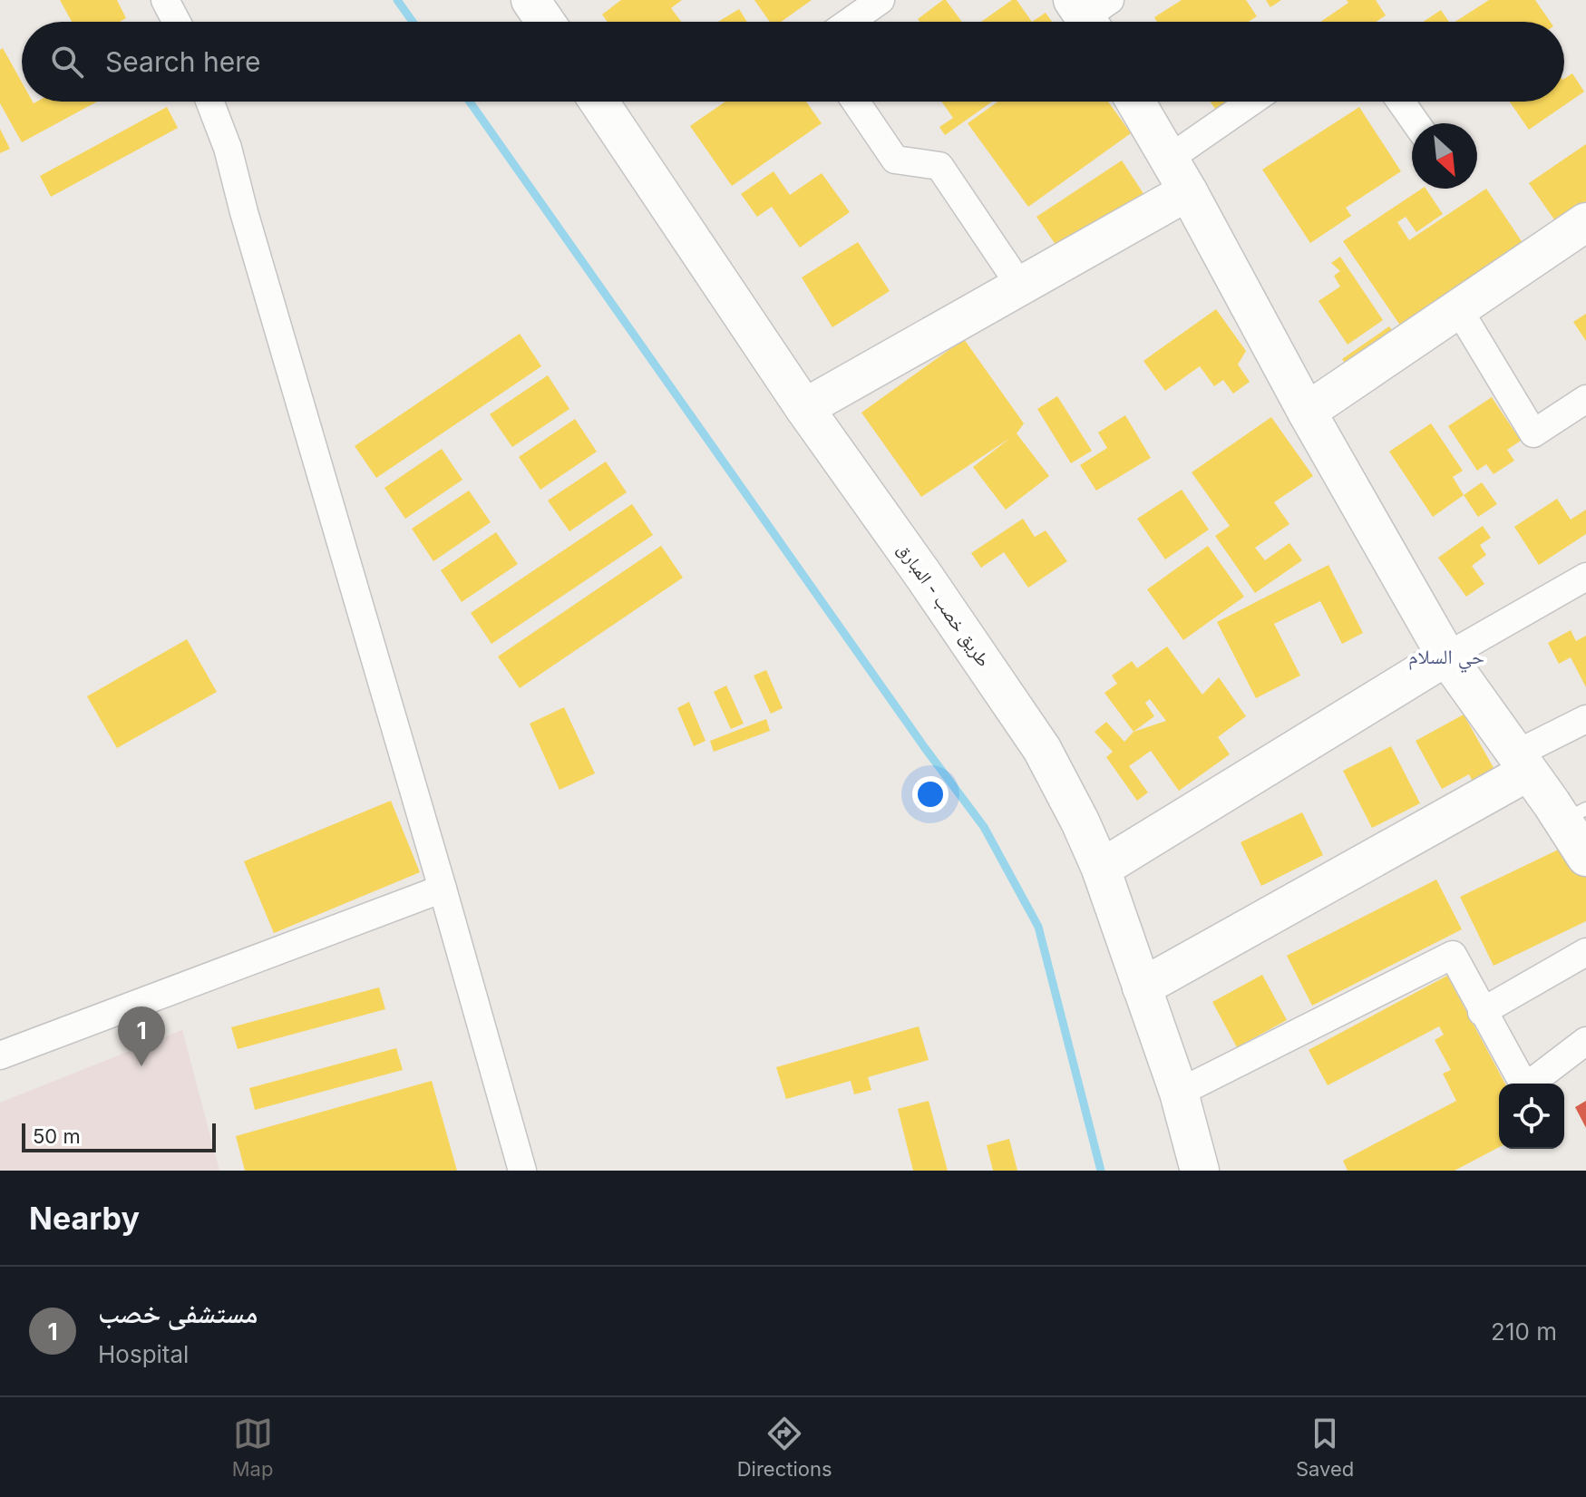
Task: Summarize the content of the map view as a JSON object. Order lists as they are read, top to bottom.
{
  "streets": {
    "street": ["طريق خصب - المبارق"]
  },
  "districts": ["حي السلام"],
  "scale_bar": "50 m",
  "north": "bottom right",
  "page": {
    "search": "Search here",
    "pins": "1",
    "scale": "50 m",
    "heading": "Nearby",
    "list": [
      {
        "mark": "1",
        "name": "مستشفى خصب",
        "note": "Hospital",
        "value": "210 m"
      }
    ],
    "nav": ["Map", "Directions", "Saved"]
  }
}
